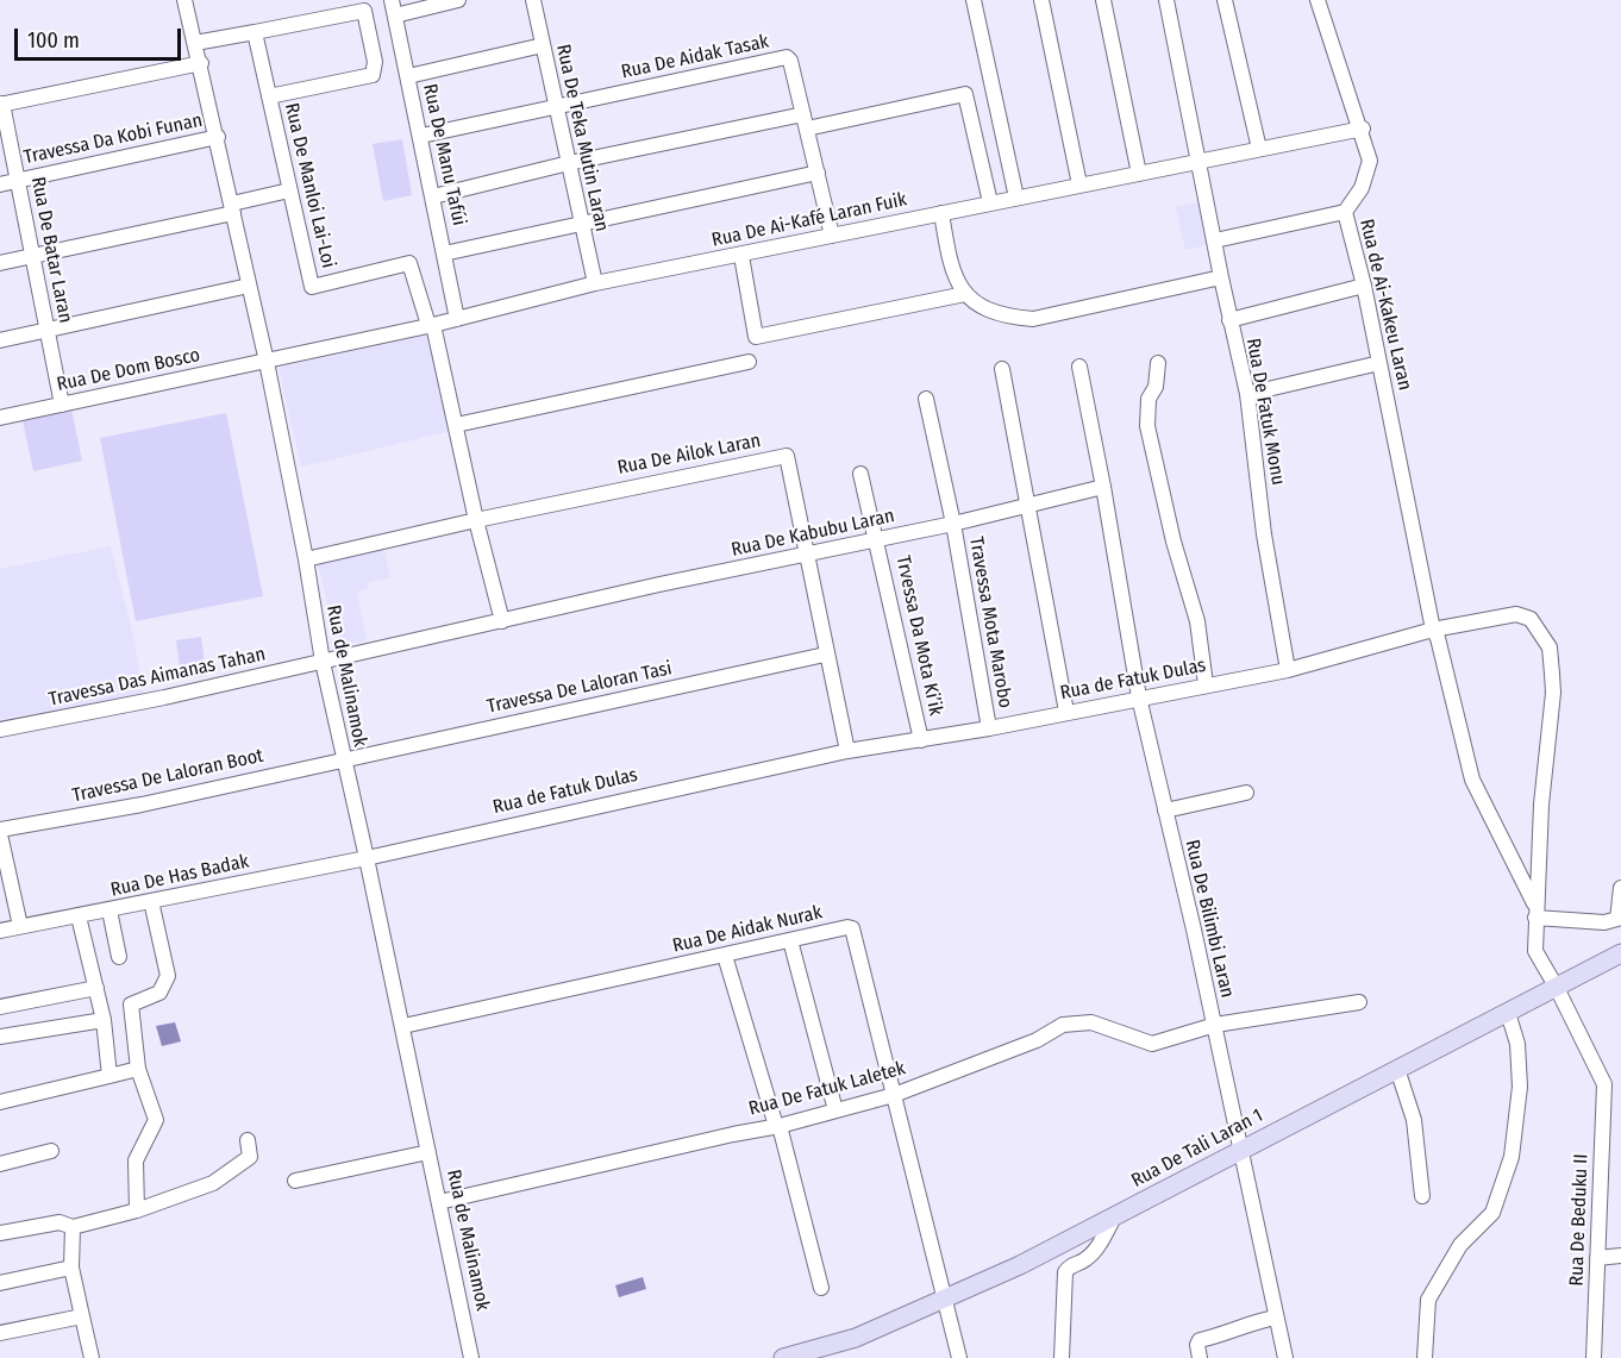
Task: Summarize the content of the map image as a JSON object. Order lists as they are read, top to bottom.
{
  "streets": {
    "main road": ["Rua De Tali Laran 1"],
    "street": [
      "Rua De Aidak Tasak",
      "Rua De Teka Mutin Laran",
      "Travessa Da Kobi Funan",
      "Rua De Manu Tafúi",
      "Rua De Manloi Lai-Loi",
      "Rua De Ai-Kafé Laran Fuik",
      "Rua De Batar Laran",
      "Rua de Ai-Kakeu Laran",
      "Rua De Dom Bosco",
      "Rua De Fatuk Monu",
      "Rua De Ailok Laran",
      "Rua De Kabubu Laran",
      "Travessa Mota Marobo",
      "Trvessa Da Mota Ki’ik",
      "Rua de Malinamok",
      "Travessa Das Aimanas Tahan",
      "Rua de Fatuk Dulas",
      "Travessa De Laloran Tasi",
      "Travessa De Laloran Boot",
      "Rua De Has Badak",
      "Rua De Bilimbi Laran",
      "Rua De Aidak Nurak",
      "Rua De Fatuk Laletek",
      "Rua De Beduku II"
    ]
  },
  "crossings": [
    ["Rua De Aidak Tasak", "Rua De Teka Mutin Laran"],
    ["Rua De Aidak Tasak", "Rua De Ai-Kafé Laran Fuik"],
    ["Rua De Teka Mutin Laran", "Rua De Ai-Kafé Laran Fuik"],
    ["Travessa Da Kobi Funan", "Rua De Batar Laran"],
    ["Travessa Da Kobi Funan", "Rua de Malinamok"],
    ["Rua De Manu Tafúi", "Rua De Ai-Kafé Laran Fuik"],
    ["Rua De Manloi Lai-Loi", "Rua De Ai-Kafé Laran Fuik"],
    ["Rua De Ai-Kafé Laran Fuik", "Rua de Ai-Kakeu Laran"],
    ["Rua De Ai-Kafé Laran Fuik", "Rua De Dom Bosco"],
    ["Rua De Ai-Kafé Laran Fuik", "Rua De Fatuk Monu"],
    ["Rua De Ai-Kafé Laran Fuik", "Rua de Malinamok"],
    ["Rua De Batar Laran", "Rua De Dom Bosco"],
    ["Rua de Ai-Kakeu Laran", "Rua de Fatuk Dulas"],
    ["Rua De Dom Bosco", "Rua de Malinamok"],
    ["Rua De Fatuk Monu", "Rua de Fatuk Dulas"],
    ["Rua De Ailok Laran", "Rua De Kabubu Laran"],
    ["Rua De Ailok Laran", "Rua de Malinamok"],
    ["Rua De Ailok Laran", "Rua de Fatuk Dulas"],
    ["Rua De Ailok Laran", "Travessa De Laloran Tasi"],
    ["Rua De Kabubu Laran", "Travessa Mota Marobo"],
    ["Rua De Kabubu Laran", "Trvessa Da Mota Ki’ik"],
    ["Rua De Kabubu Laran", "Rua de Malinamok"],
    ["Rua De Kabubu Laran", "Travessa Das Aimanas Tahan"],
    ["Travessa Mota Marobo", "Rua de Fatuk Dulas"],
    ["Trvessa Da Mota Ki’ik", "Rua de Fatuk Dulas"],
    ["Rua de Malinamok", "Travessa Das Aimanas Tahan"],
    ["Rua de Malinamok", "Rua de Fatuk Dulas"],
    ["Rua de Malinamok", "Travessa De Laloran Tasi"],
    ["Rua de Malinamok", "Travessa De Laloran Boot"],
    ["Rua de Malinamok", "Rua De Has Badak"],
    ["Rua de Malinamok", "Rua De Aidak Nurak"],
    ["Rua de Malinamok", "Rua De Fatuk Laletek"],
    ["Rua de Fatuk Dulas", "Rua De Has Badak"],
    ["Rua de Fatuk Dulas", "Rua De Bilimbi Laran"],
    ["Rua de Fatuk Dulas", "Rua De Tali Laran 1"],
    ["Rua de Fatuk Dulas", "Rua De Beduku II"],
    ["Travessa De Laloran Tasi", "Travessa De Laloran Boot"],
    ["Rua De Bilimbi Laran", "Rua De Fatuk Laletek"],
    ["Rua De Bilimbi Laran", "Rua De Tali Laran 1"],
    ["Rua De Aidak Nurak", "Rua De Fatuk Laletek"],
    ["Rua De Aidak Nurak", "Rua De Tali Laran 1"]
  ],
  "scale_bar": "100 m"
}
